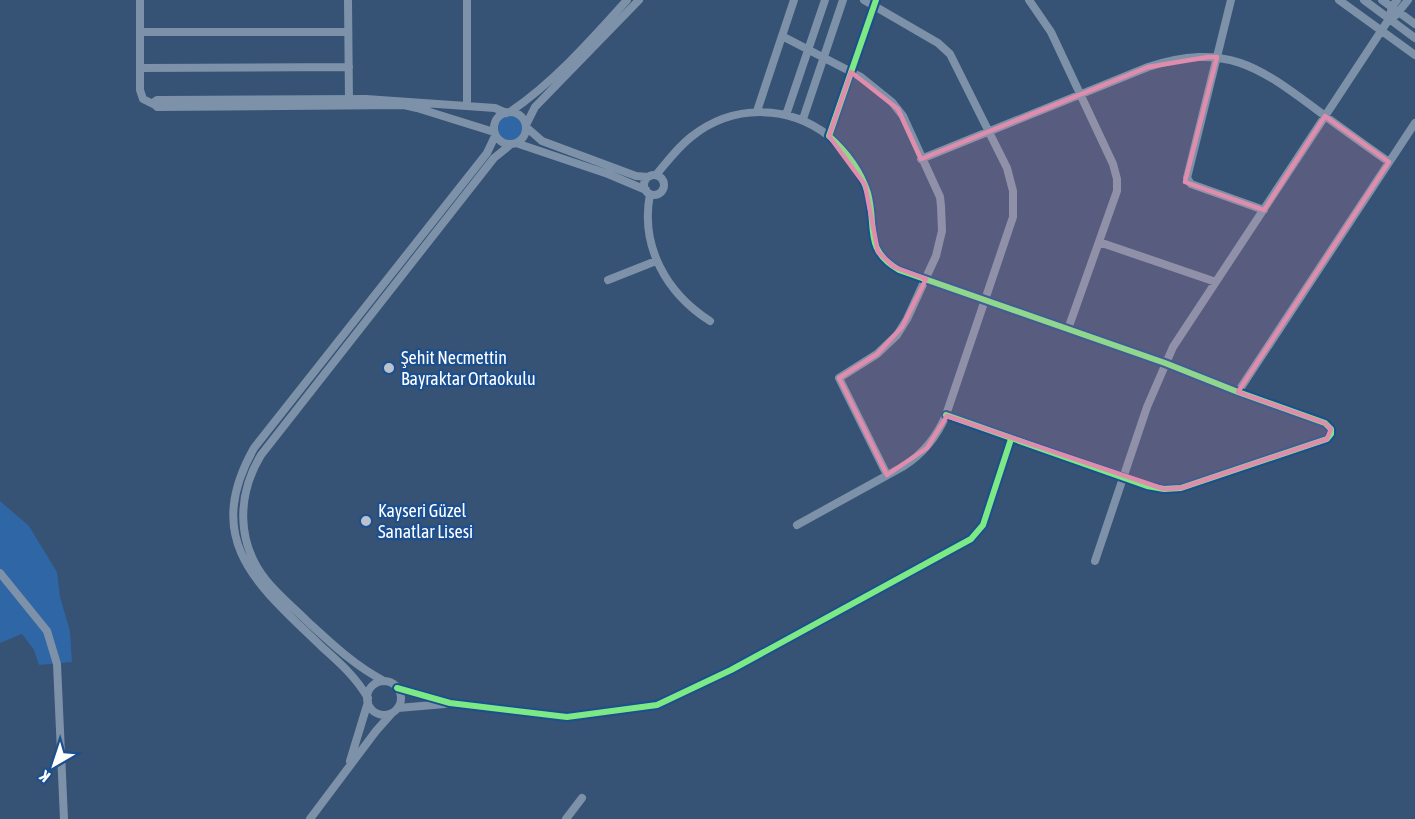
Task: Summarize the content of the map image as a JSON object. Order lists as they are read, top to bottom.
{
  "places": ["Şehit Necmettin Bayraktar Ortaokulu", "Kayseri Güzel Sanatlar Lisesi"],
  "north": "bottom left"
}
